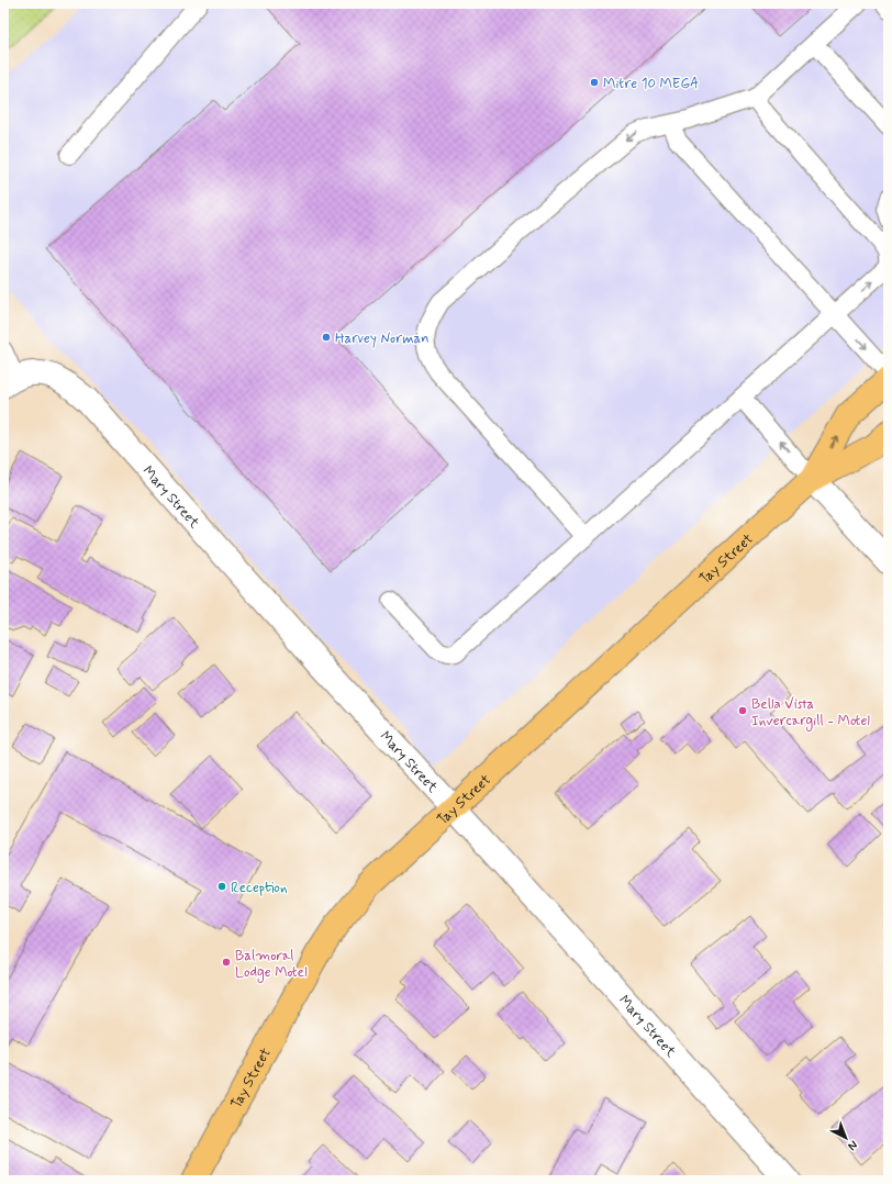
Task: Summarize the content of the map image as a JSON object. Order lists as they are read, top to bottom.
{
  "streets": {
    "highway": ["Tay Street"],
    "street": ["Mary Street"]
  },
  "crossings": [
    ["Mary Street", "Tay Street"]
  ],
  "places": [
    "Mitre 10 MEGA",
    "Harvey Norman",
    "Bella Vista Invercargill - Motel",
    "Reception",
    "Balmoral Lodge Motel"
  ],
  "north": "bottom right"
}
